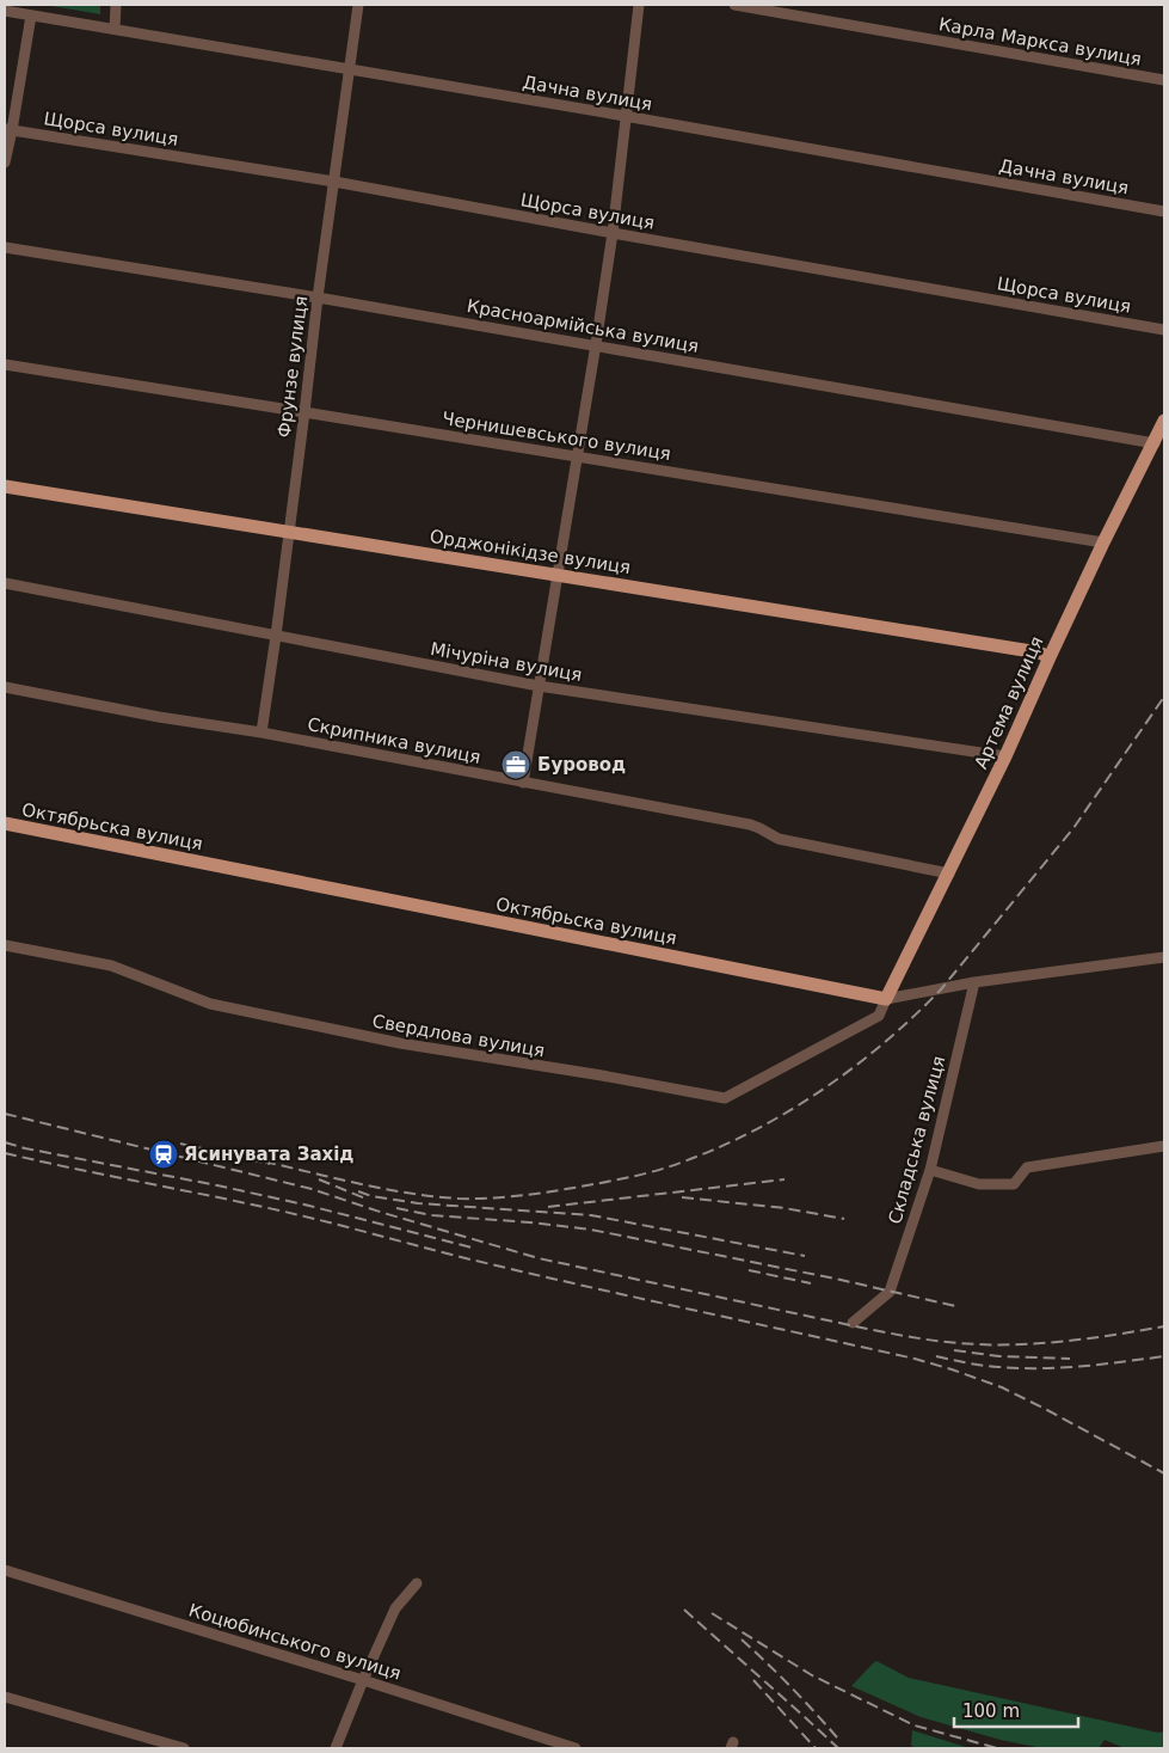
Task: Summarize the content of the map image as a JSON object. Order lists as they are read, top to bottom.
{
  "streets": {
    "main road": ["Орджонікідзе вулиця", "Артема вулиця", "Октябрьска вулиця"],
    "street": [
      "Карла Маркса вулиця",
      "Дачна вулиця",
      "Щорса вулиця",
      "Красноармійська вулиця",
      "Фрунзе вулиця",
      "Чернишевського вулиця",
      "Мічуріна вулиця",
      "Скрипника вулиця",
      "Свердлова вулиця",
      "Складська вулиця",
      "Коцюбинського вулиця"
    ]
  },
  "crossings": [
    ["Дачна вулиця", "Фрунзе вулиця"],
    ["Щорса вулиця", "Фрунзе вулиця"],
    ["Красноармійська вулиця", "Фрунзе вулиця"],
    ["Красноармійська вулиця", "Артема вулиця"],
    ["Фрунзе вулиця", "Чернишевського вулиця"],
    ["Фрунзе вулиця", "Орджонікідзе вулиця"],
    ["Фрунзе вулиця", "Мічуріна вулиця"],
    ["Фрунзе вулиця", "Скрипника вулиця"],
    ["Чернишевського вулиця", "Артема вулиця"],
    ["Орджонікідзе вулиця", "Артема вулиця"],
    ["Мічуріна вулиця", "Артема вулиця"],
    ["Артема вулиця", "Скрипника вулиця"],
    ["Артема вулиця", "Октябрьска вулиця"],
    ["Артема вулиця", "Свердлова вулиця"],
    ["Октябрьска вулиця", "Свердлова вулиця"],
    ["Октябрьска вулиця", "Складська вулиця"]
  ],
  "places": {
    "office": ["Буровод"],
    "station": ["Ясинувата Захід"]
  },
  "scale_bar": "100 m"
}
